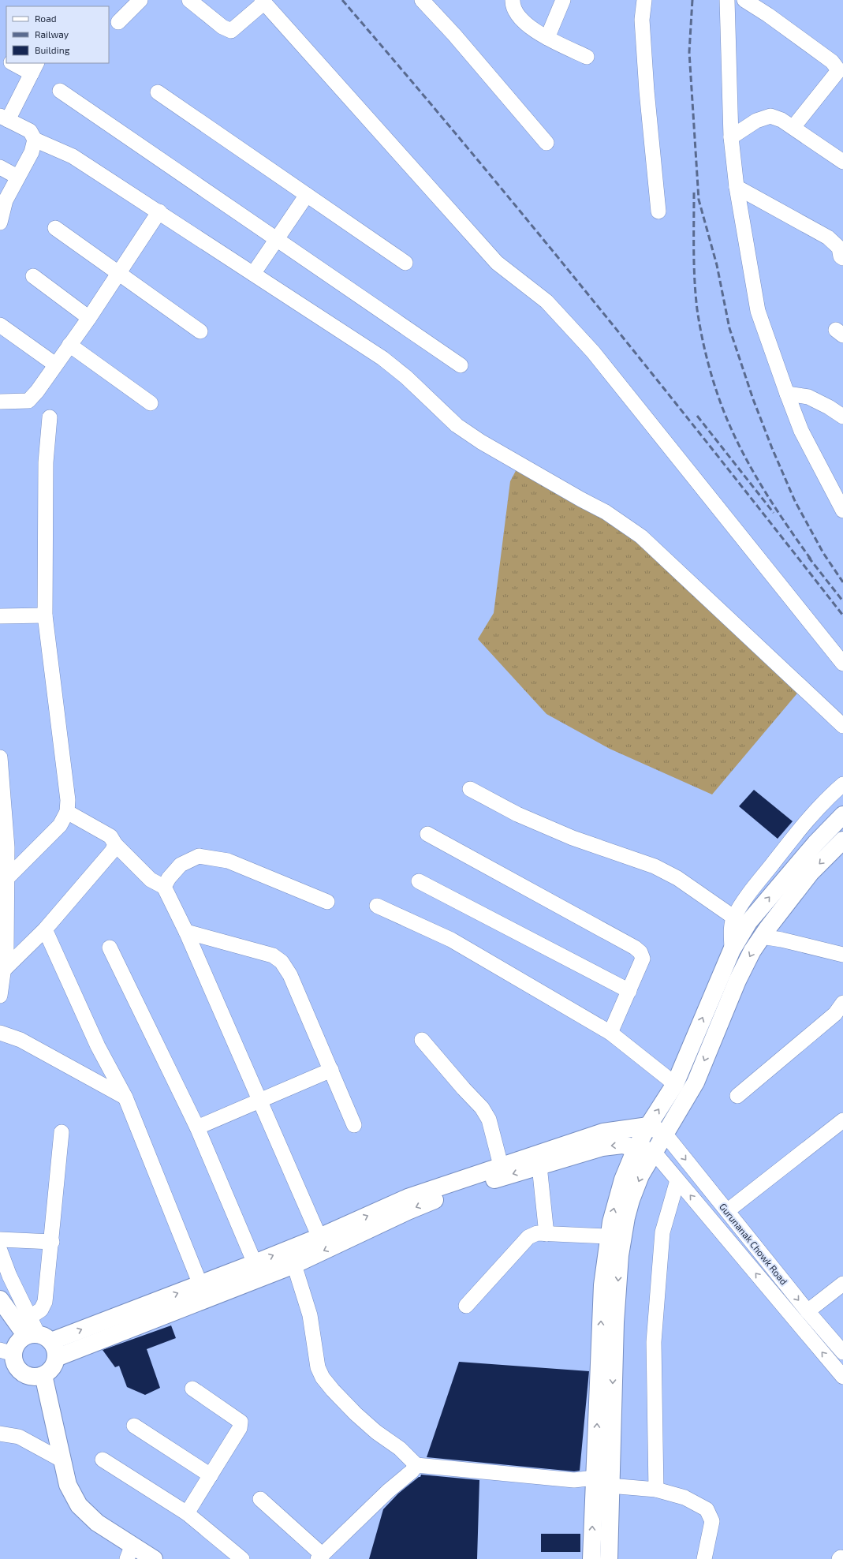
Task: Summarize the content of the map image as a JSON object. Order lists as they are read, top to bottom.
{
  "streets": {
    "street": ["Gurunanak Chowk Road"]
  },
  "legend": ["Road", "Railway", "Building"]
}
